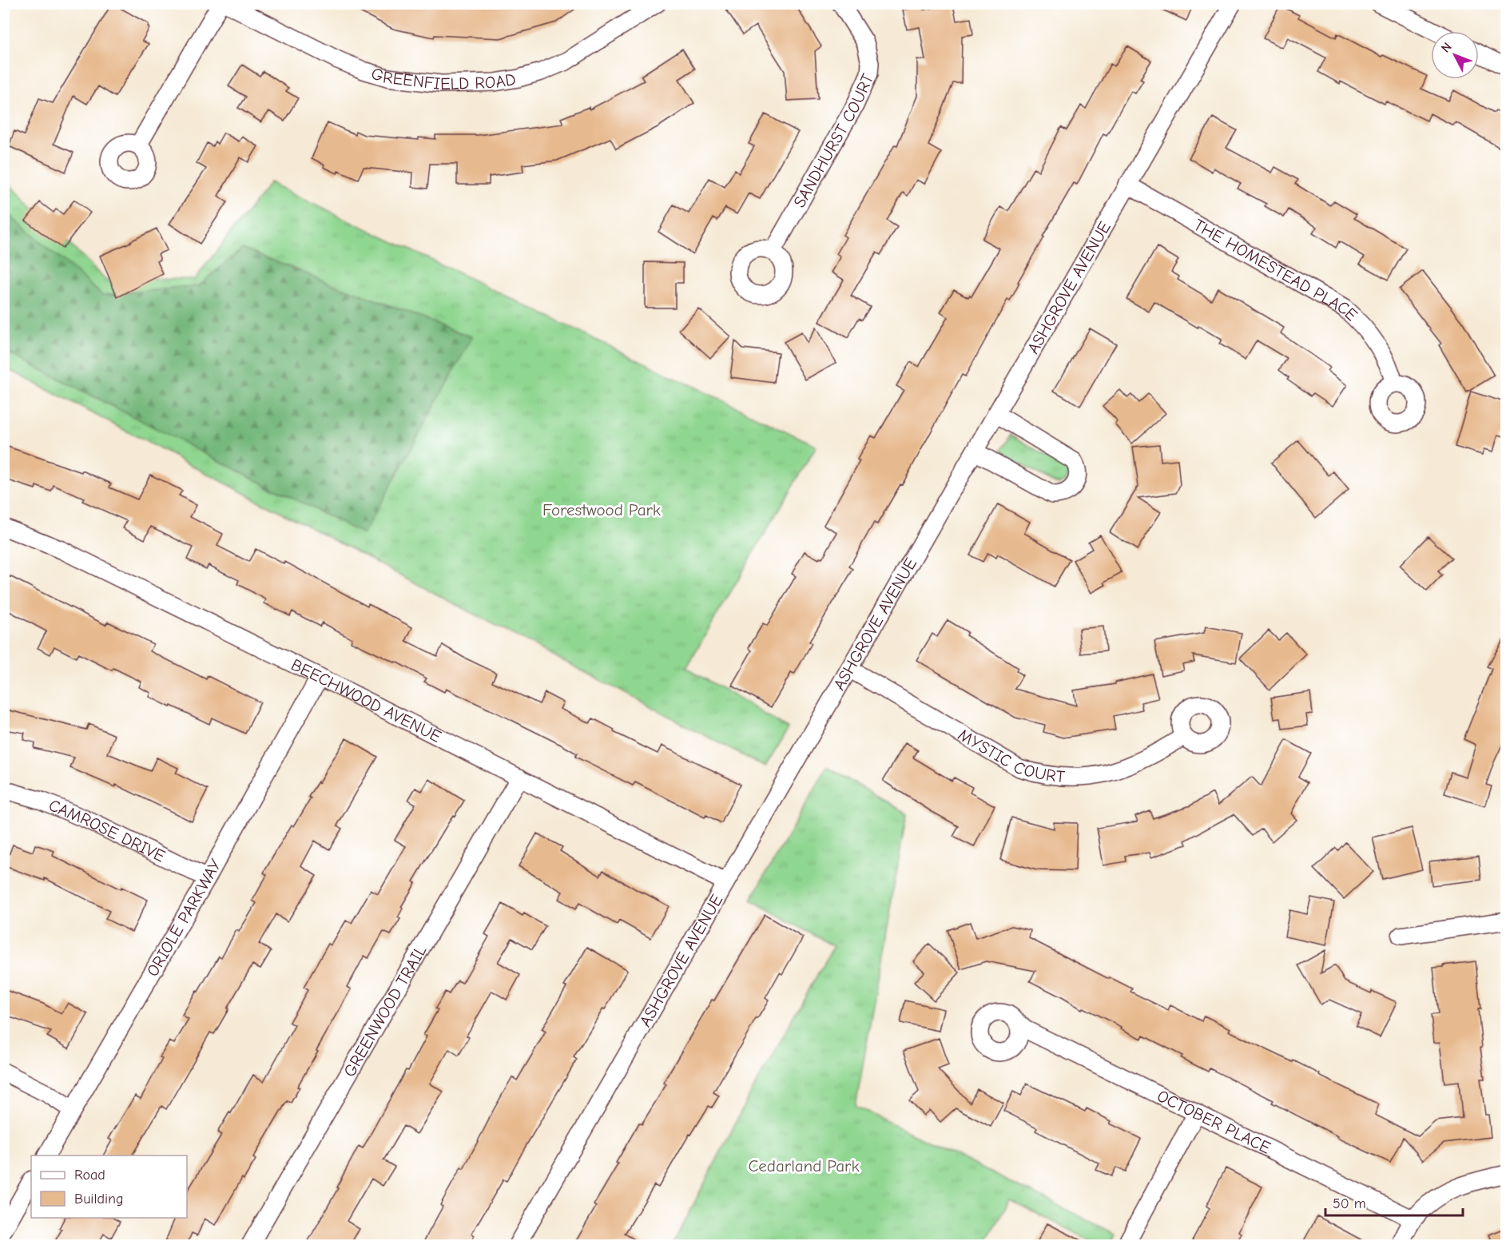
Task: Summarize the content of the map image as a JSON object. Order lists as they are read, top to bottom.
{
  "streets": {
    "street": [
      "GREENFIELD ROAD",
      "SANDHURST COURT",
      "THE HOMESTEAD PLACE",
      "ASHGROVE AVENUE",
      "BEECHWOOD AVENUE",
      "MYSTIC COURT",
      "CAMROSE DRIVE",
      "ORIOLE PARKWAY",
      "GREENWOOD TRAIL",
      "OCTOBER PLACE"
    ]
  },
  "crossings": [
    ["THE HOMESTEAD PLACE", "ASHGROVE AVENUE"],
    ["ASHGROVE AVENUE", "BEECHWOOD AVENUE"],
    ["ASHGROVE AVENUE", "MYSTIC COURT"],
    ["BEECHWOOD AVENUE", "ORIOLE PARKWAY"],
    ["BEECHWOOD AVENUE", "GREENWOOD TRAIL"],
    ["CAMROSE DRIVE", "ORIOLE PARKWAY"]
  ],
  "parks": ["Forestwood Park", "Cedarland Park"],
  "legend": ["Road", "Building"],
  "scale_bar": "50 m",
  "north": "top left"
}
